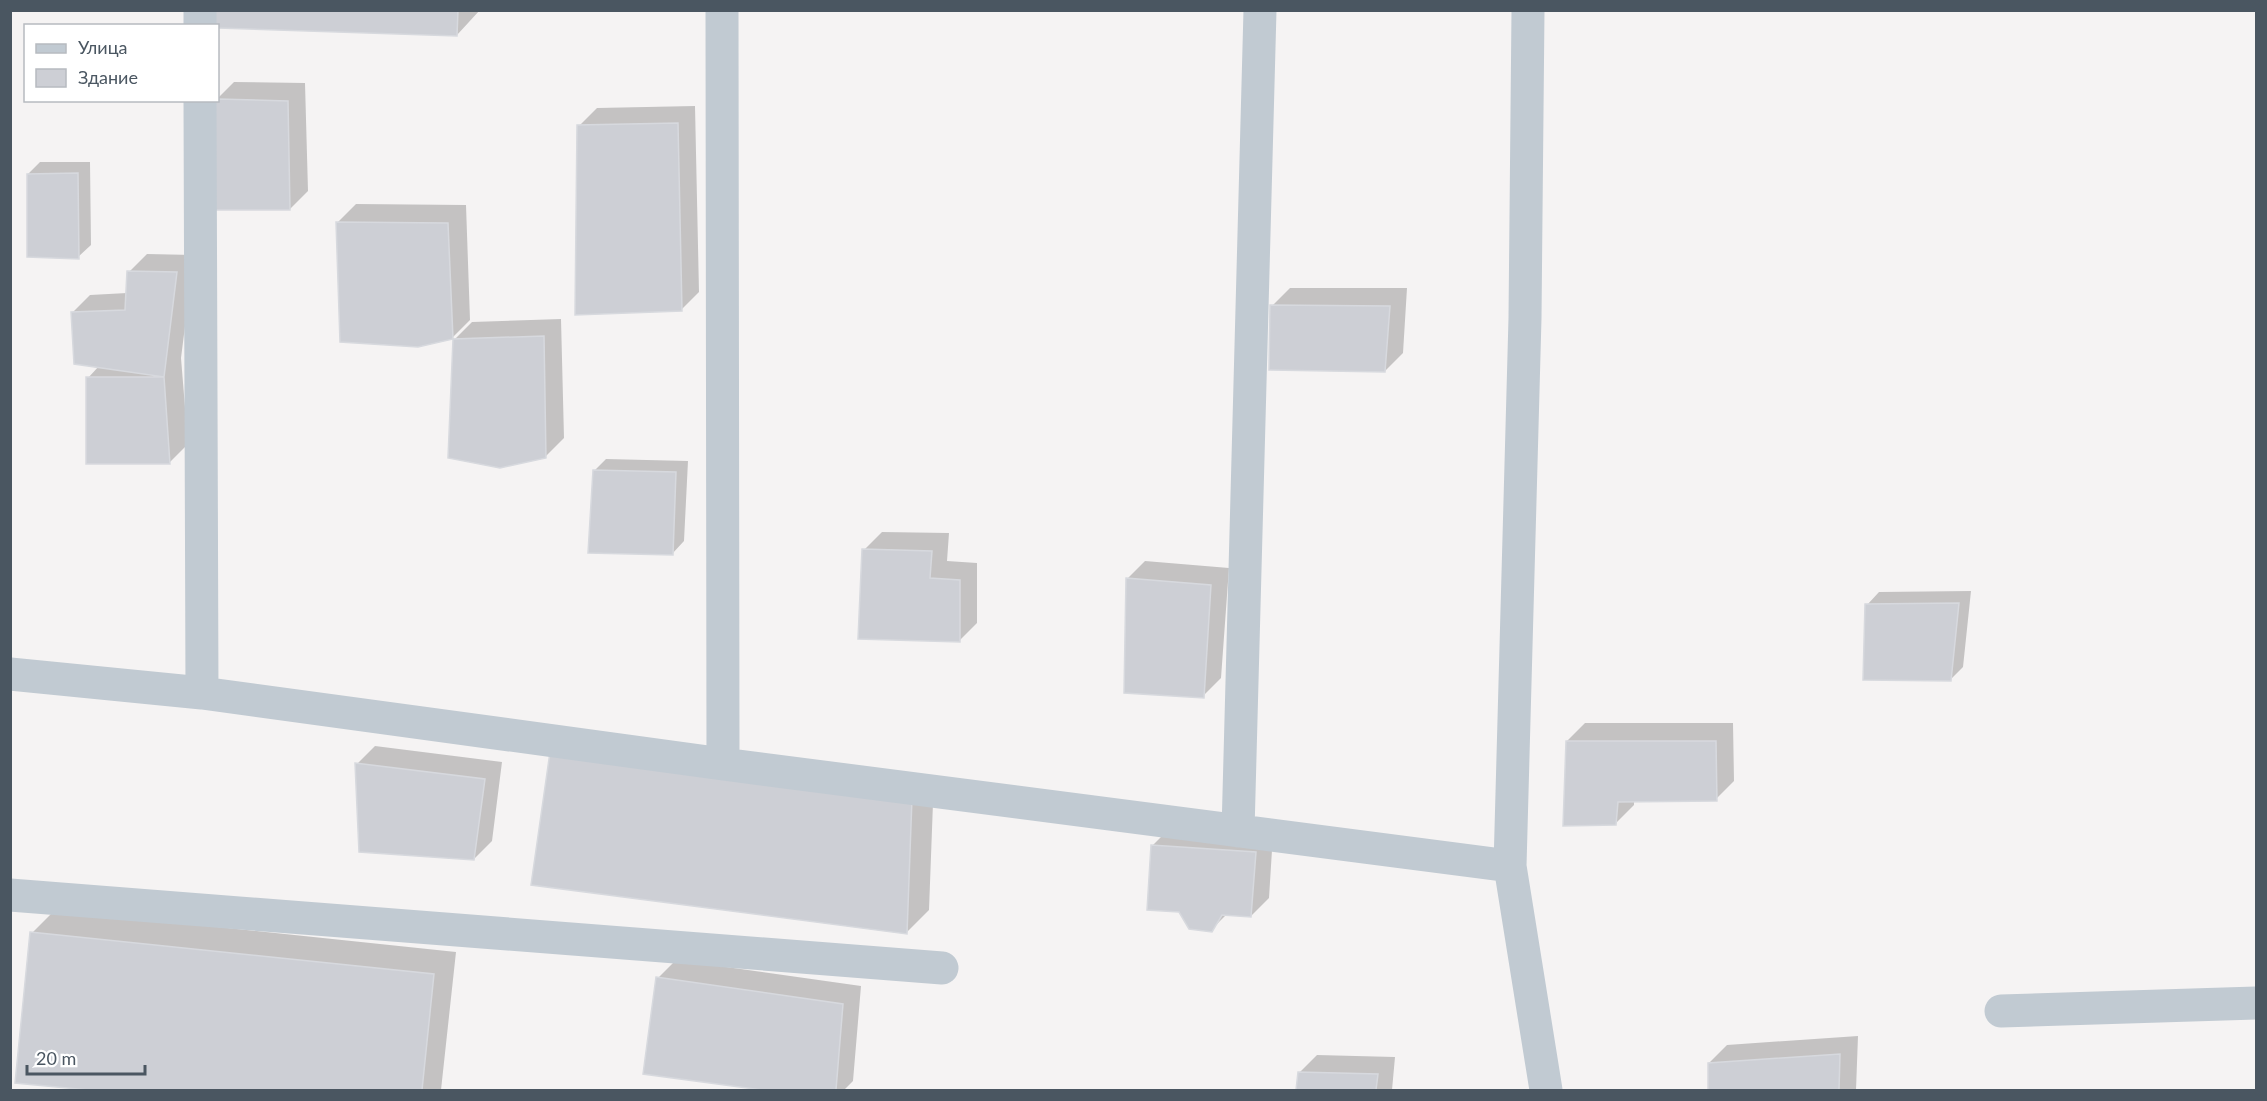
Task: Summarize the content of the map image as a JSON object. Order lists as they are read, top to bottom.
{
  "legend": ["Улица", "Здание"],
  "scale_bar": "20 m"
}
